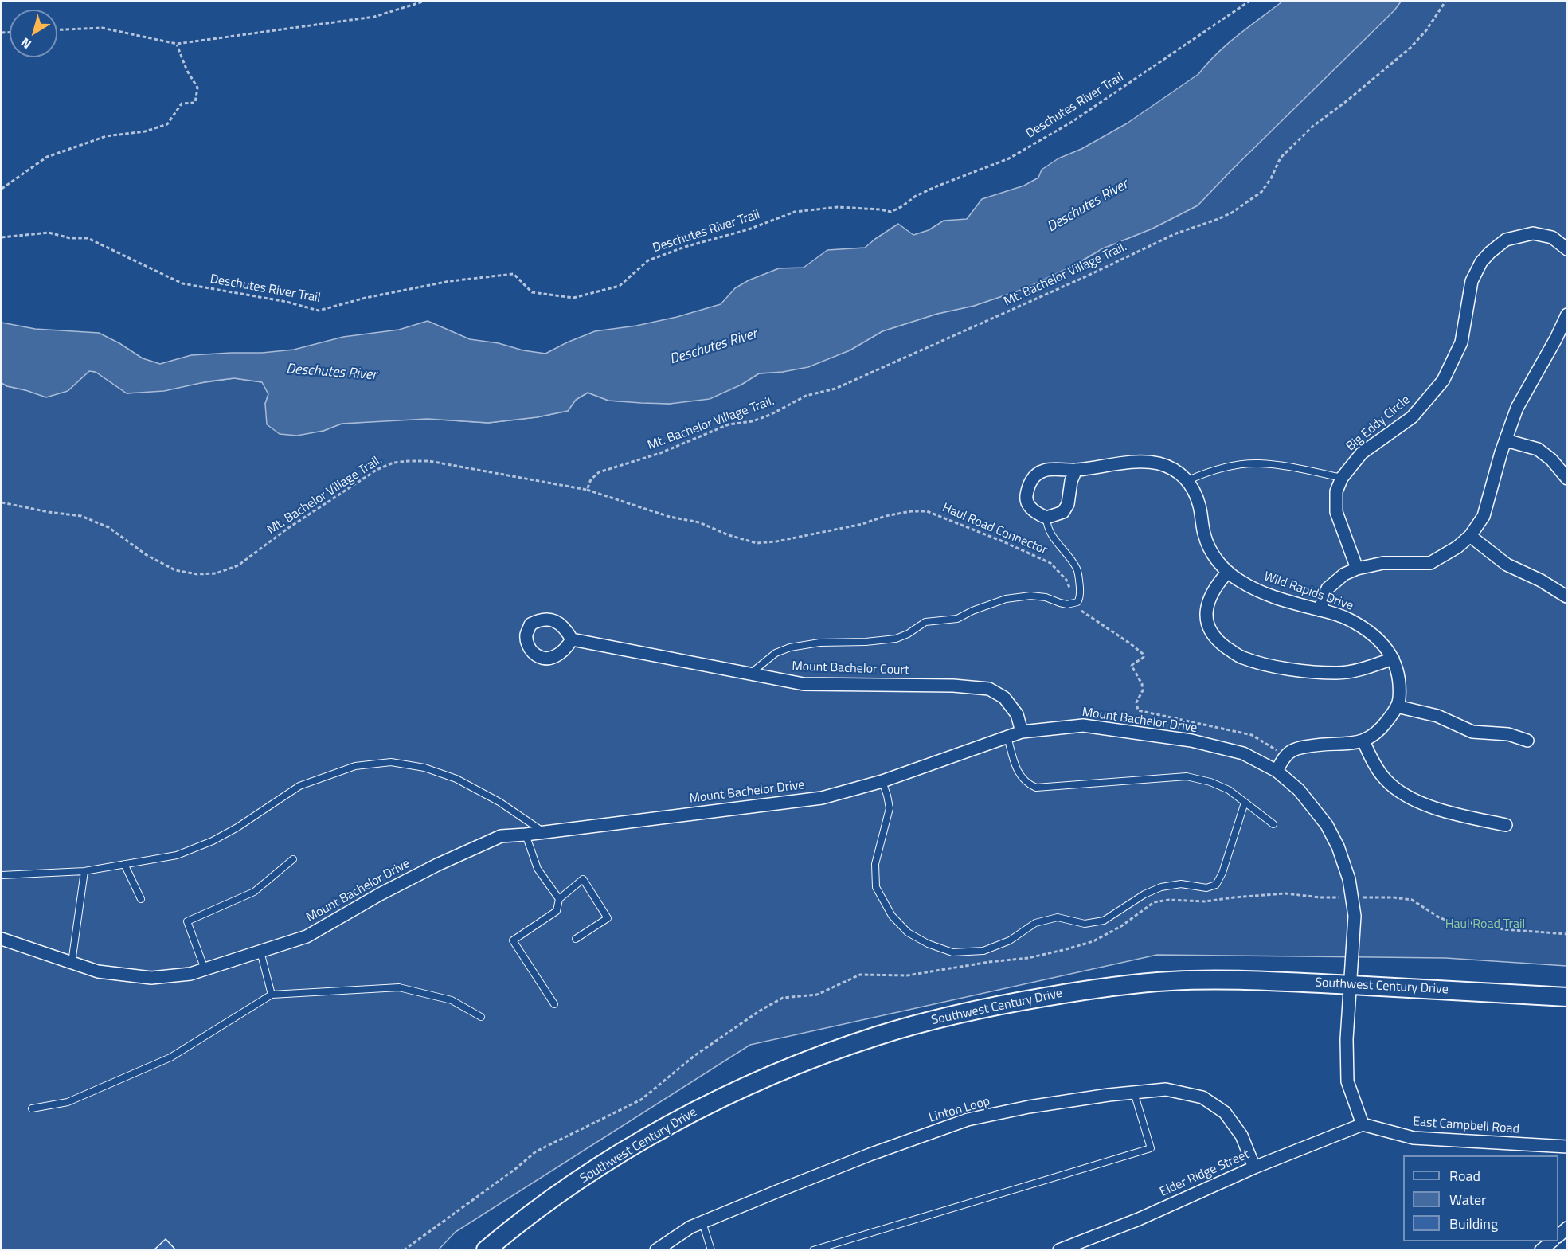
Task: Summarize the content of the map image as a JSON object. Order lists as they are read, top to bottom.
{
  "streets": {
    "main road": ["Southwest Century Drive"],
    "street": [
      "Big Eddy Circle",
      "Wild Rapids Drive",
      "Mount Bachelor Court",
      "Mount Bachelor Drive",
      "Linton Loop",
      "East Campbell Road",
      "Elder Ridge Street"
    ],
    "path": ["Deschutes River Trail", "Mt. Bachelor Village Trail.", "Haul Road Connector"]
  },
  "crossings": [
    ["Mt. Bachelor Village Trail.", "Haul Road Connector"],
    ["Mount Bachelor Court", "Mount Bachelor Drive"],
    ["Mount Bachelor Drive", "Southwest Century Drive"],
    ["Linton Loop", "Elder Ridge Street"],
    ["East Campbell Road", "Elder Ridge Street"]
  ],
  "water": ["Deschutes River"],
  "parks": ["Haul Road Trail"],
  "legend": ["Road", "Water", "Building"],
  "north": "bottom left"
}
